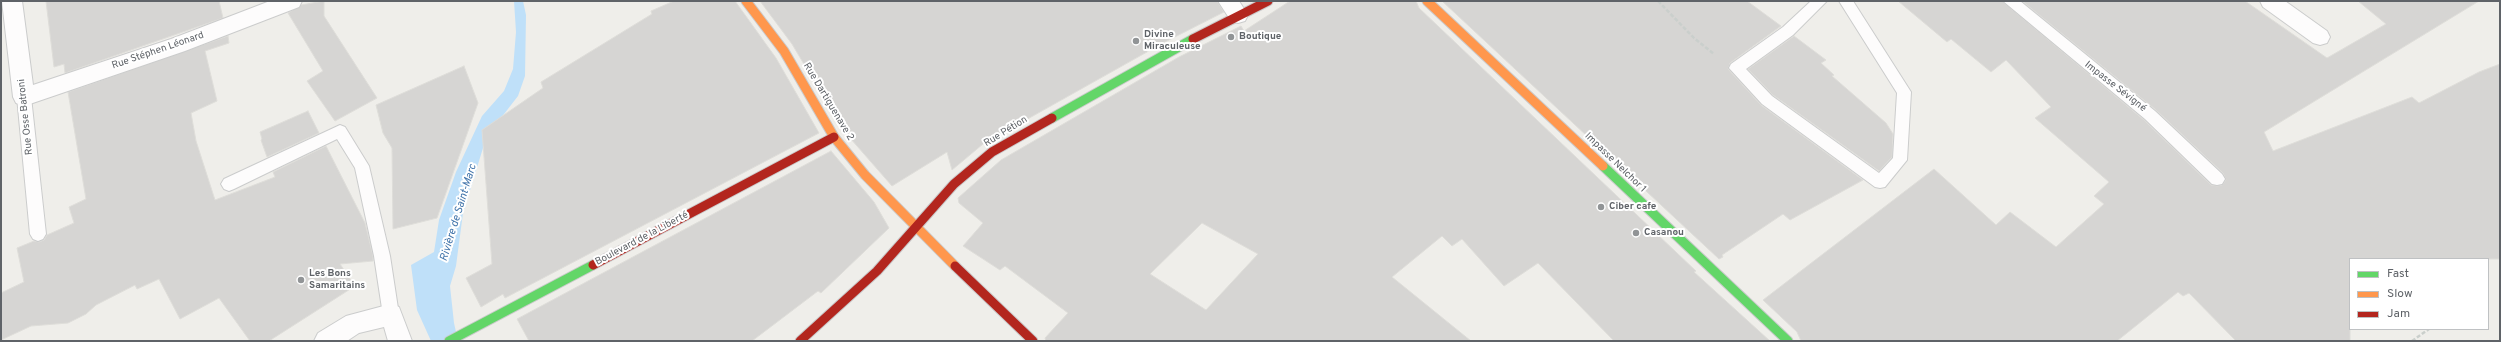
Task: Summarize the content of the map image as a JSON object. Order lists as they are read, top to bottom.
{
  "streets": {
    "street": [
      "Rue Stéphen Léonard",
      "Rue Dartiguenave 2",
      "Rue Osse Batroni",
      "Rue Pétion",
      "Impasse Nelchor 1",
      "Boulevard de la Liberté"
    ],
    "lane": ["Impasse Sévigné"]
  },
  "crossings": [
    ["Rue Stéphen Léonard", "Rue Osse Batroni"],
    ["Rue Dartiguenave 2", "Rue Pétion"],
    ["Rue Dartiguenave 2", "Boulevard de la Liberté"]
  ],
  "water": ["Rivière de Saint-Marc"],
  "places": [
    "Boutique",
    "Divine Miraculeuse",
    "Ciber cafe",
    "Casanou",
    "Les Bons Samaritains"
  ],
  "legend": ["Fast", "Slow", "Jam"]
}
